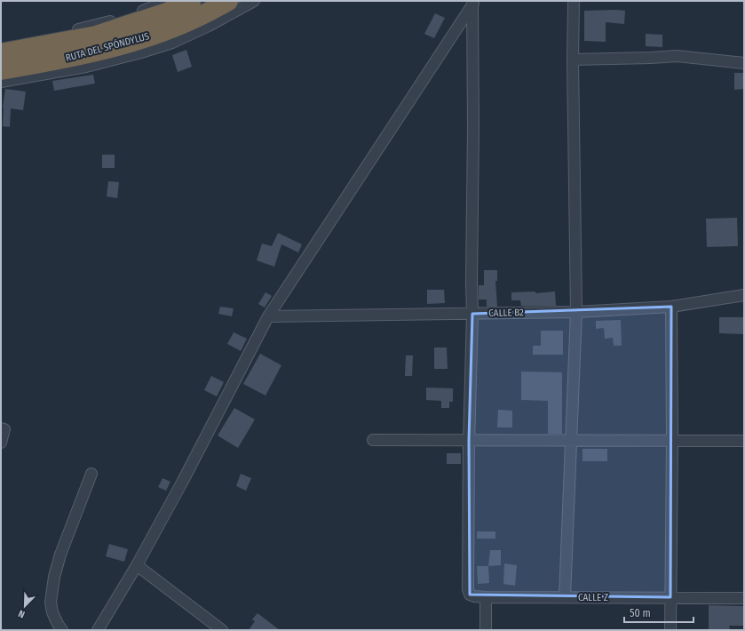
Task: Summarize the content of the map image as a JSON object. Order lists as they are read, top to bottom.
{
  "streets": {
    "highway": ["RUTA DEL SPÓNDYLUS"],
    "street": ["CALLE B2", "CALLE Z"]
  },
  "scale_bar": "50 m",
  "north": "bottom left"
}
